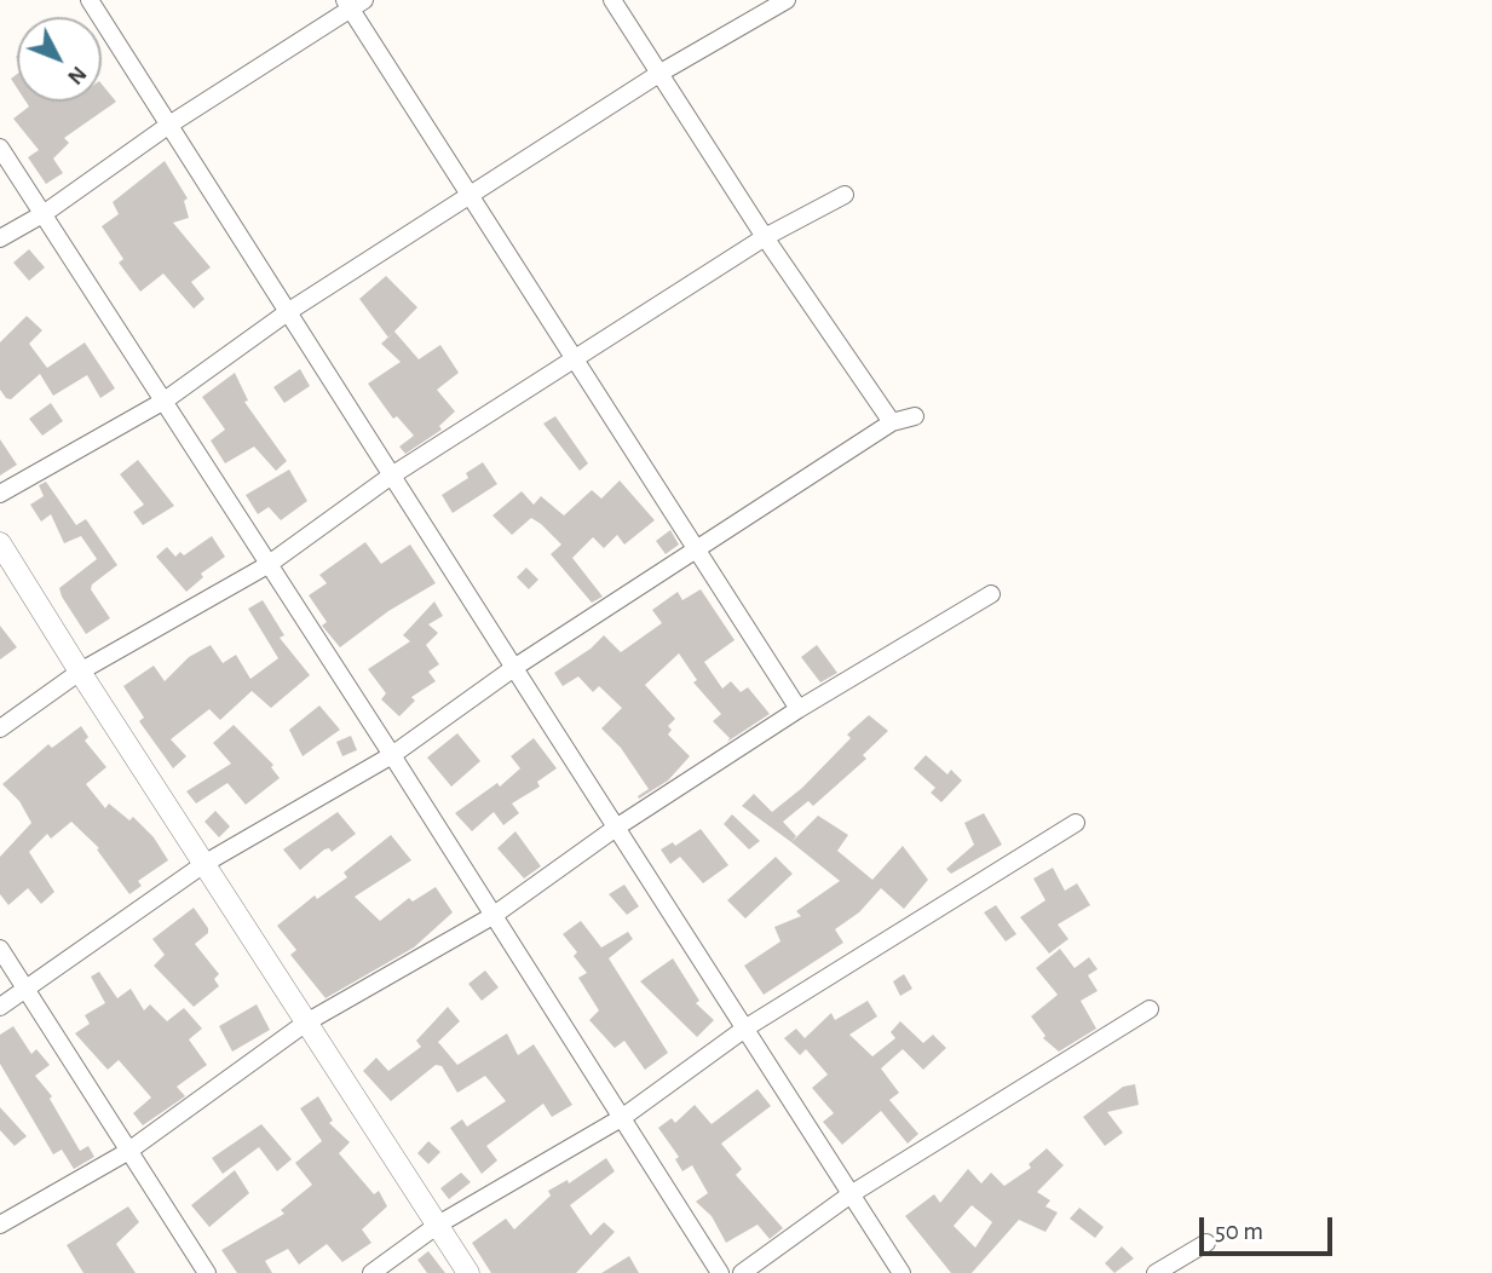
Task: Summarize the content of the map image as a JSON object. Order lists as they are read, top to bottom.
{
  "scale_bar": "50 m",
  "north": "bottom right"
}
